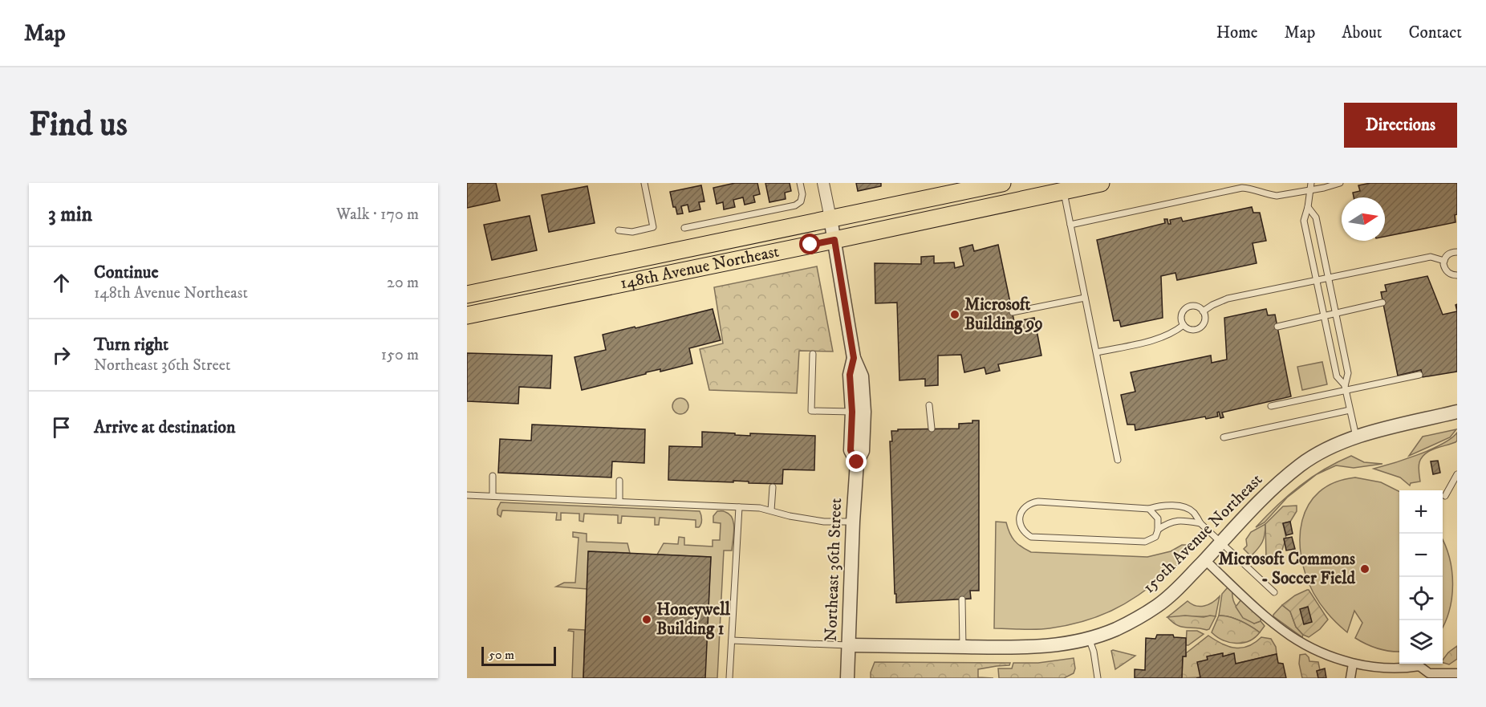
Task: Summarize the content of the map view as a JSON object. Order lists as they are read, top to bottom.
{
  "streets": {
    "main road": ["148th Avenue Northeast"],
    "street": ["150th Avenue Northeast", "Northeast 36th Street"]
  },
  "crossings": [
    ["148th Avenue Northeast", "Northeast 36th Street"],
    ["150th Avenue Northeast", "Northeast 36th Street"]
  ],
  "places": ["Microsoft Building 99", "Microsoft Commons - Soccer Field", "Honeywell Building 1"],
  "scale_bar": "50 m",
  "north": "right",
  "page": {
    "header": "Map",
    "nav": [
      "Home",
      "Map",
      "About",
      "Contact"
    ],
    "buttons": "Directions",
    "title": "Find us",
    "heading": ["3 min", "Walk · 170 m"],
    "list": [
      ["Continue", "148th Avenue Northeast", "20 m"],
      ["Turn right", "Northeast 36th Street", "150 m"],
      "Arrive at destination"
    ],
    "map_buttons": ["+", "−"],
    "scale": "50 m"
  }
}
